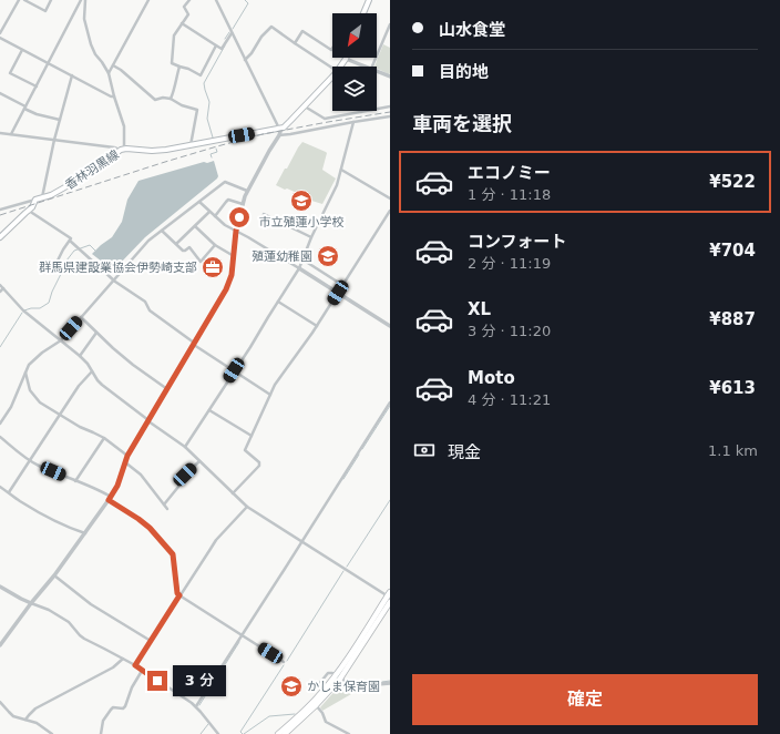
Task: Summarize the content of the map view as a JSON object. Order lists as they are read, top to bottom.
{
  "streets": {
    "main road": ["香林羽黒線"]
  },
  "places": {
    "school or university": ["市立殖蓮小学校", "殖蓮幼稚園", "かしま保育園"],
    "office": ["群馬県建設業協会伊勢崎支部"]
  },
  "north": "bottom left",
  "page": {
    "banner": ["山水食堂", "目的地"],
    "heading": "車両を選択",
    "list": [
      {
        "name": "エコノミー",
        "note": "1 分 · 11:18",
        "value": "¥522"
      },
      {
        "name": "コンフォート",
        "note": "2 分 · 11:19",
        "value": "¥704"
      },
      {
        "name": "XL",
        "note": "3 分 · 11:20",
        "value": "¥887"
      },
      {
        "name": "Moto",
        "note": "4 分 · 11:21",
        "value": "¥613"
      }
    ],
    "pay": ["現金", "1.1 km"],
    "bubble": "3 分",
    "buttons": "確定"
  }
}
